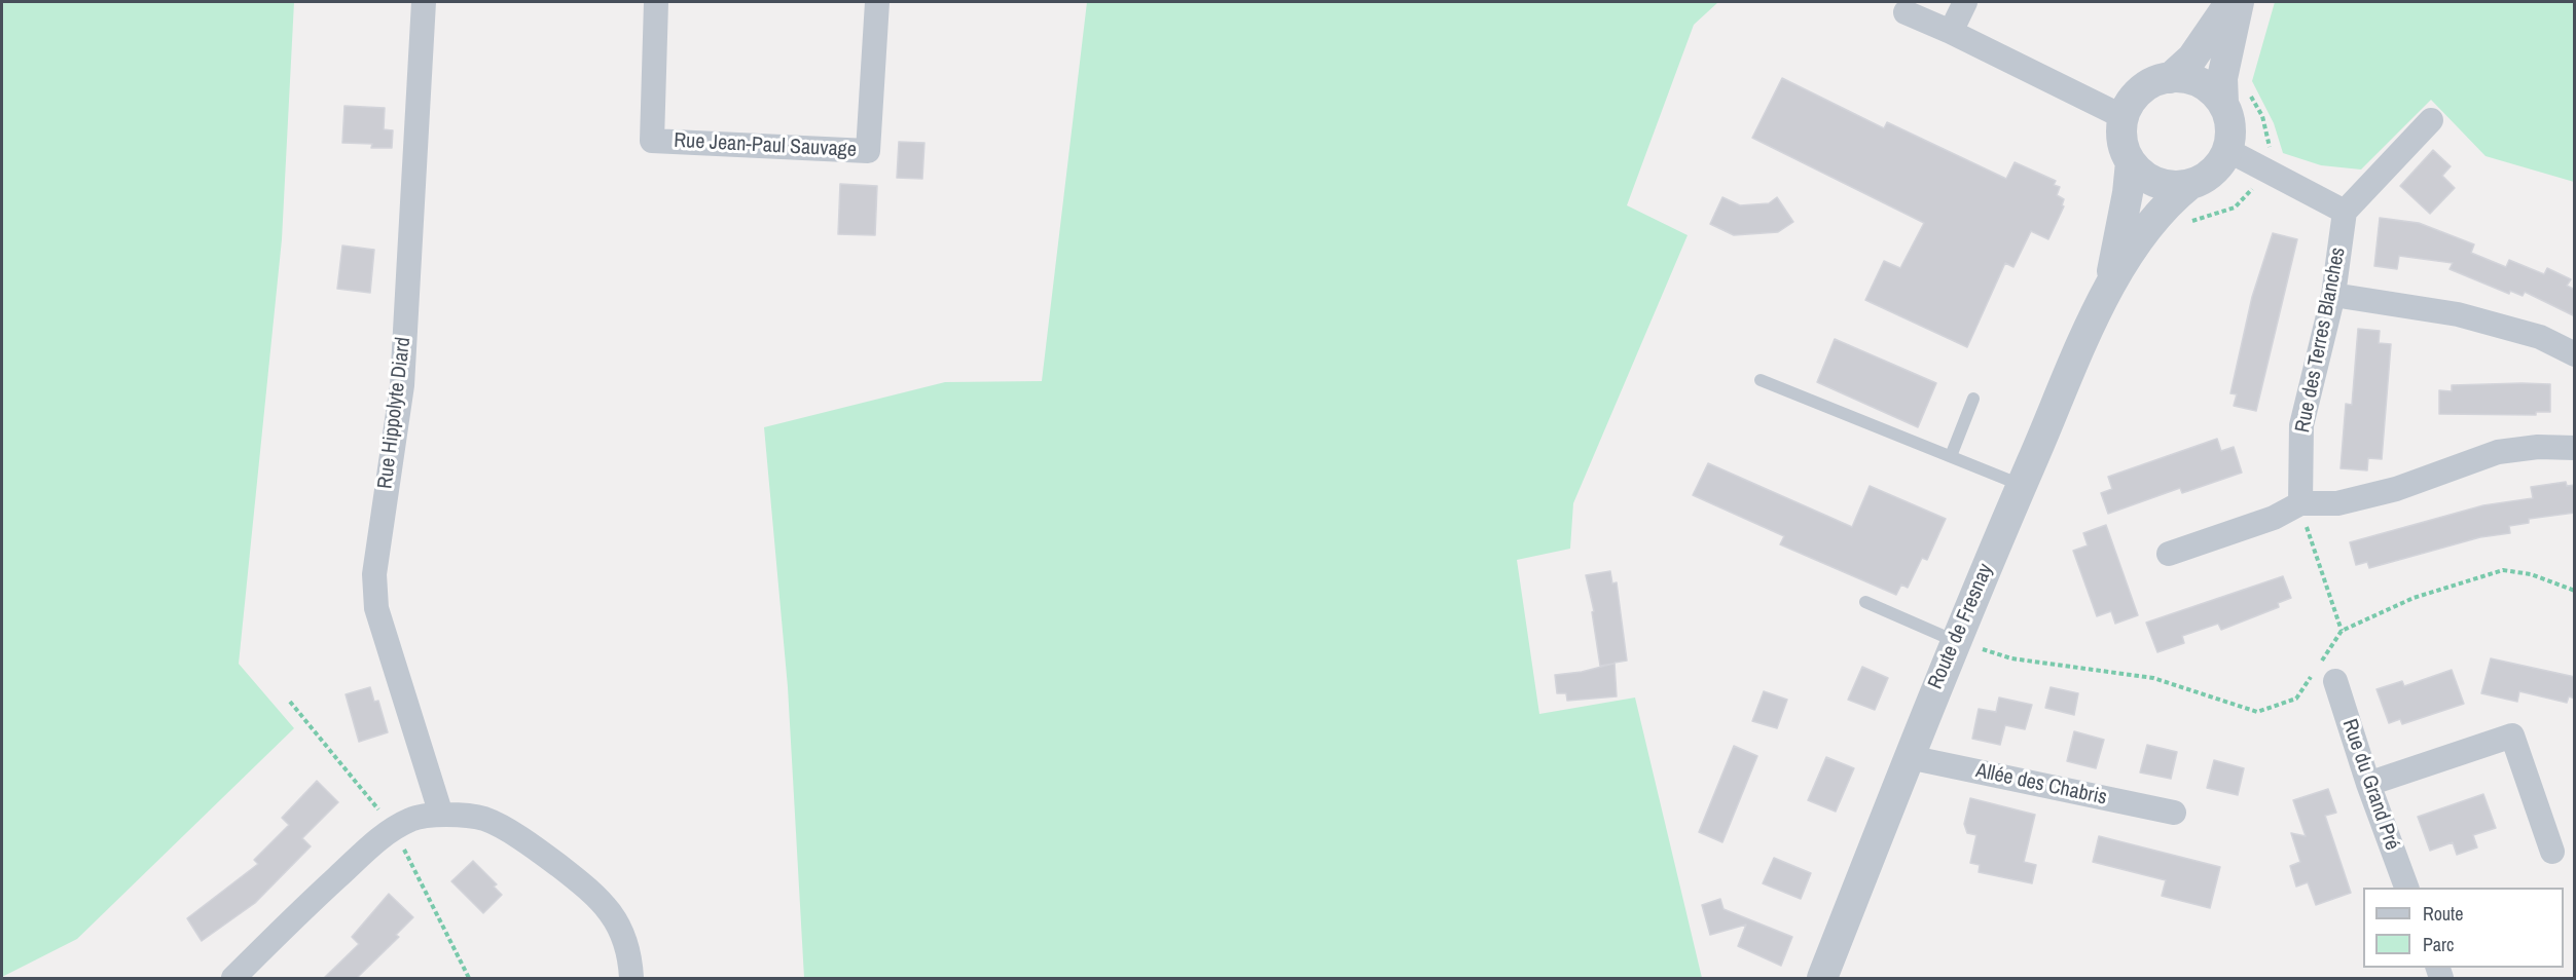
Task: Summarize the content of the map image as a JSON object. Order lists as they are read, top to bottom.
{
  "streets": {
    "street": [
      "Rue Jean-Paul Sauvage",
      "Rue des Terres Blanches",
      "Rue Hippolyte Diard",
      "Route de Fresnay",
      "Allée des Chabris",
      "Rue du Grand Pré"
    ]
  },
  "crossings": [
    ["Route de Fresnay", "Allée des Chabris"]
  ],
  "legend": ["Route", "Parc"]
}
